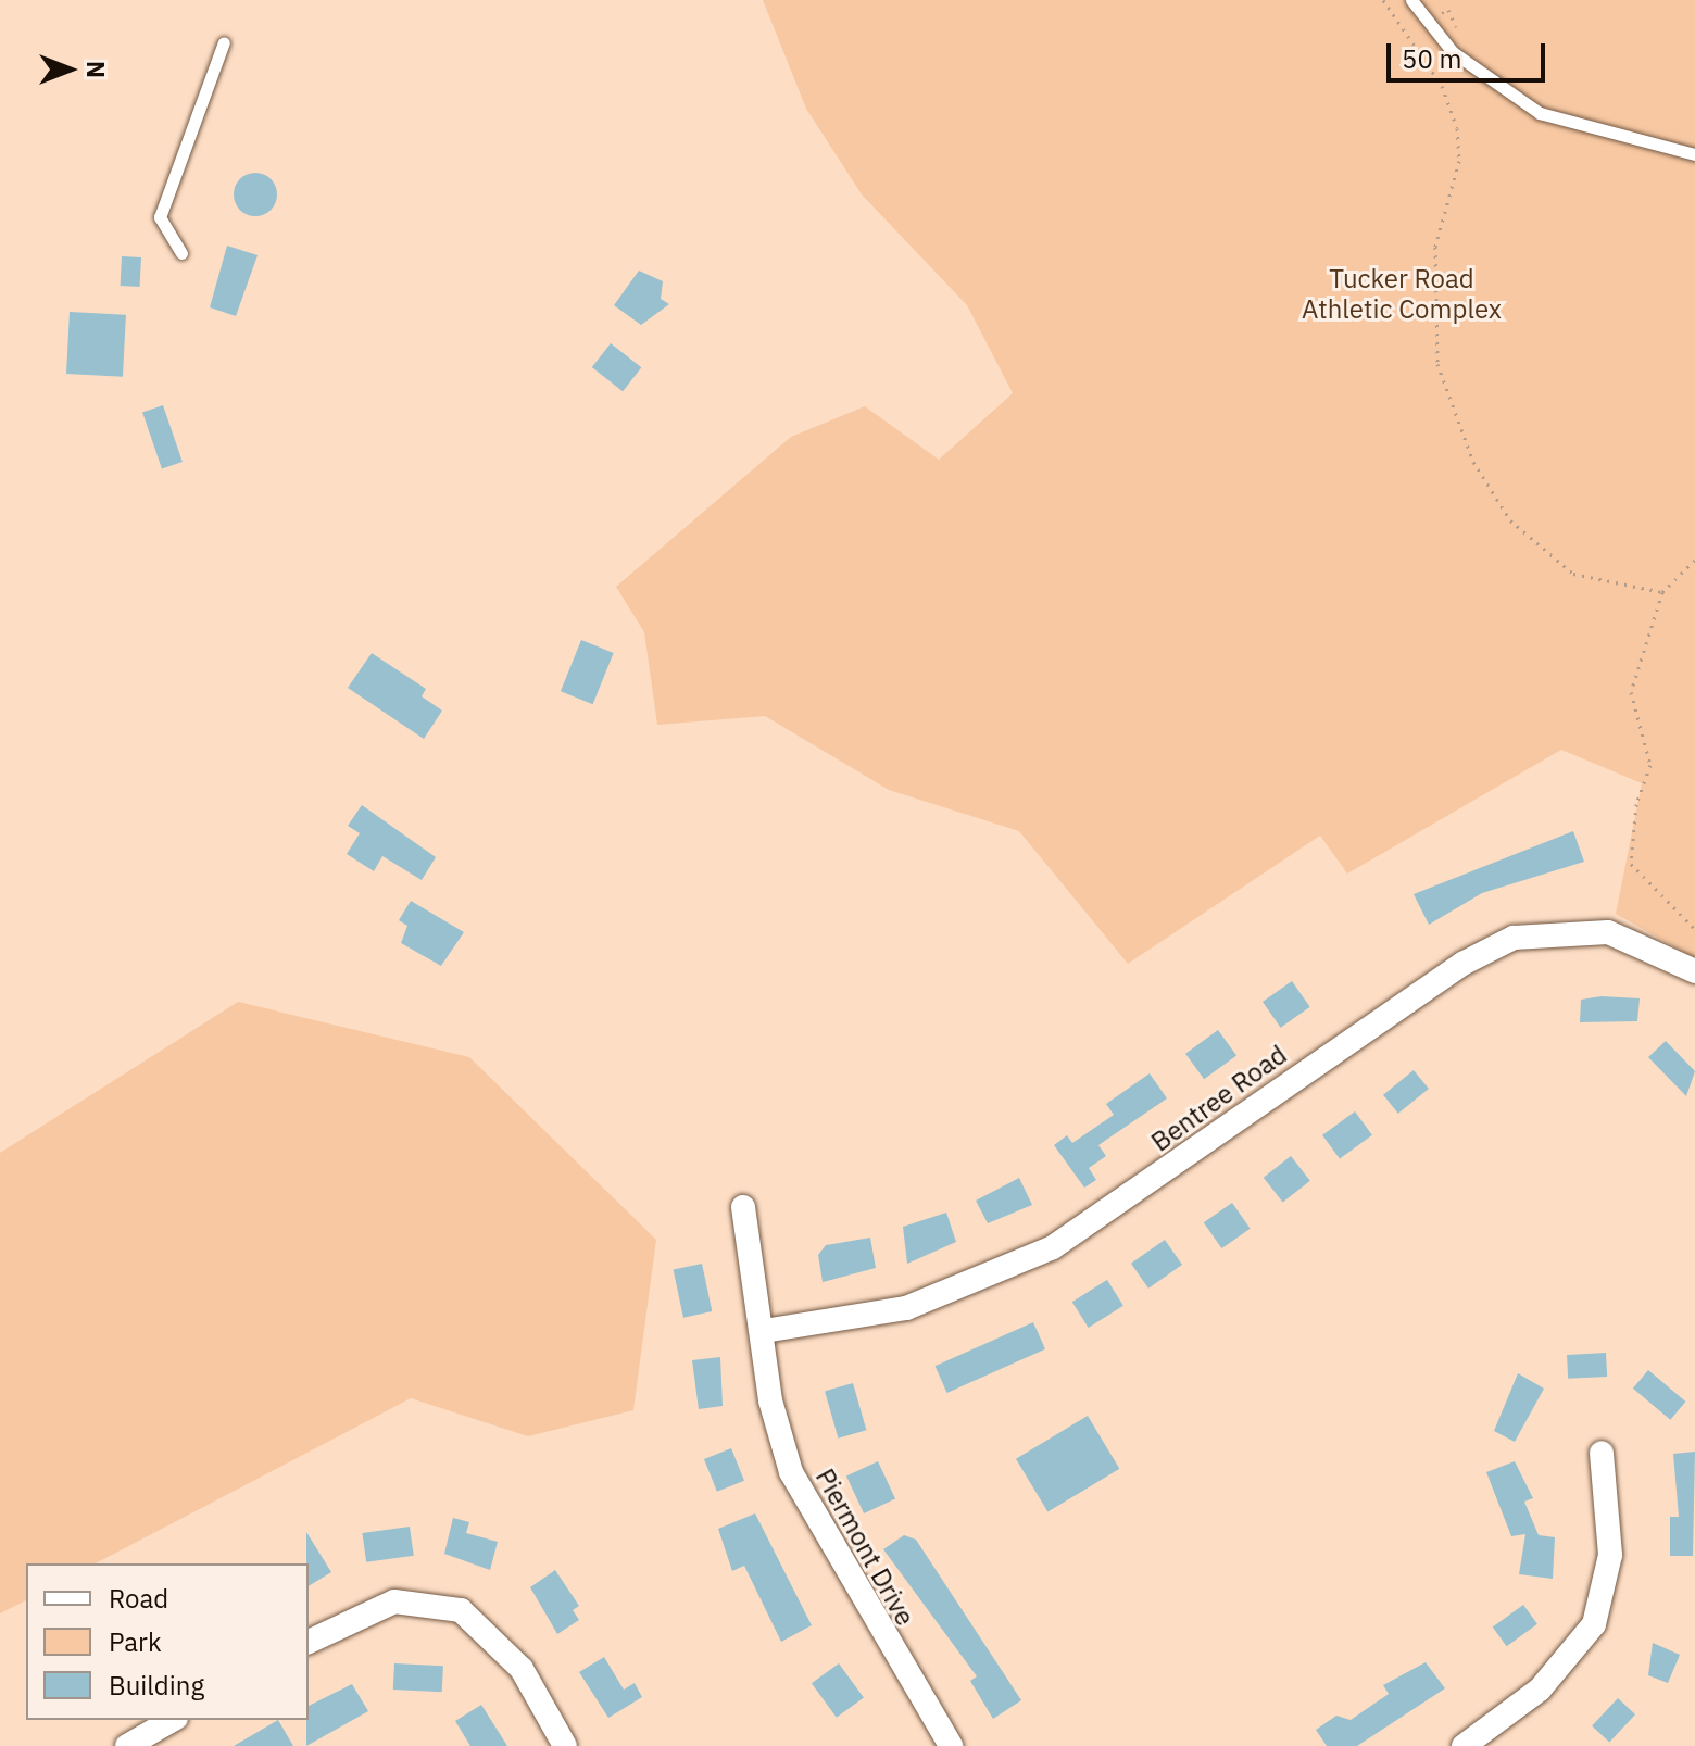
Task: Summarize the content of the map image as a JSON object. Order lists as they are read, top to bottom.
{
  "streets": {
    "street": ["Bentree Road", "Piermont Drive"]
  },
  "crossings": [
    ["Bentree Road", "Piermont Drive"]
  ],
  "parks": ["Tucker Road Athletic Complex"],
  "legend": ["Road", "Park", "Building"],
  "scale_bar": "50 m",
  "north": "right"
}
